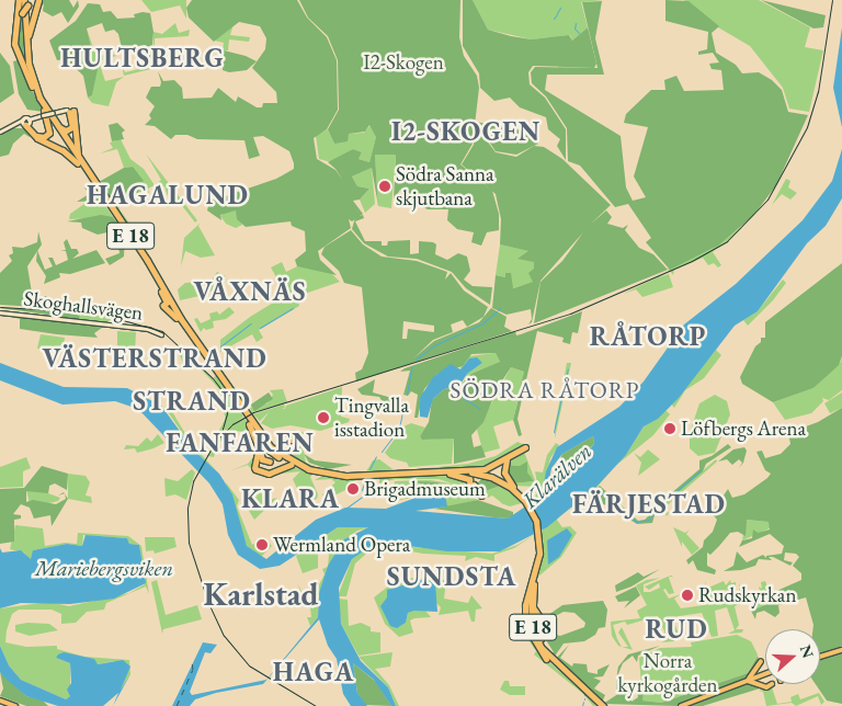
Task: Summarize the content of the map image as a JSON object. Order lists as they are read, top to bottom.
{
  "streets": {
    "highway": ["E 18"],
    "main road": ["Skoghallsvägen"]
  },
  "districts": [
    "HULTSBERG",
    "I2-SKOGEN",
    "HAGALUND",
    "VÅXNÄS",
    "RÅTORP",
    "VÄSTERSTRAND",
    "SÖDRA RÅTORP",
    "STRAND",
    "FANFAREN",
    "KLARA",
    "FÄRJESTAD",
    "SUNDSTA",
    "Karlstad",
    "RUD",
    "HAGA"
  ],
  "water": ["Klarälven", "Mariebergsviken"],
  "parks": ["I2-Skogen", "Norra kyrkogården"],
  "places": [
    "Södra Sanna skjutbana",
    "Tingvalla isstadion",
    "Löfbergs Arena",
    "Brigadmuseum",
    "Wermland Opera",
    "Rudskyrkan"
  ],
  "north": "right"
}
